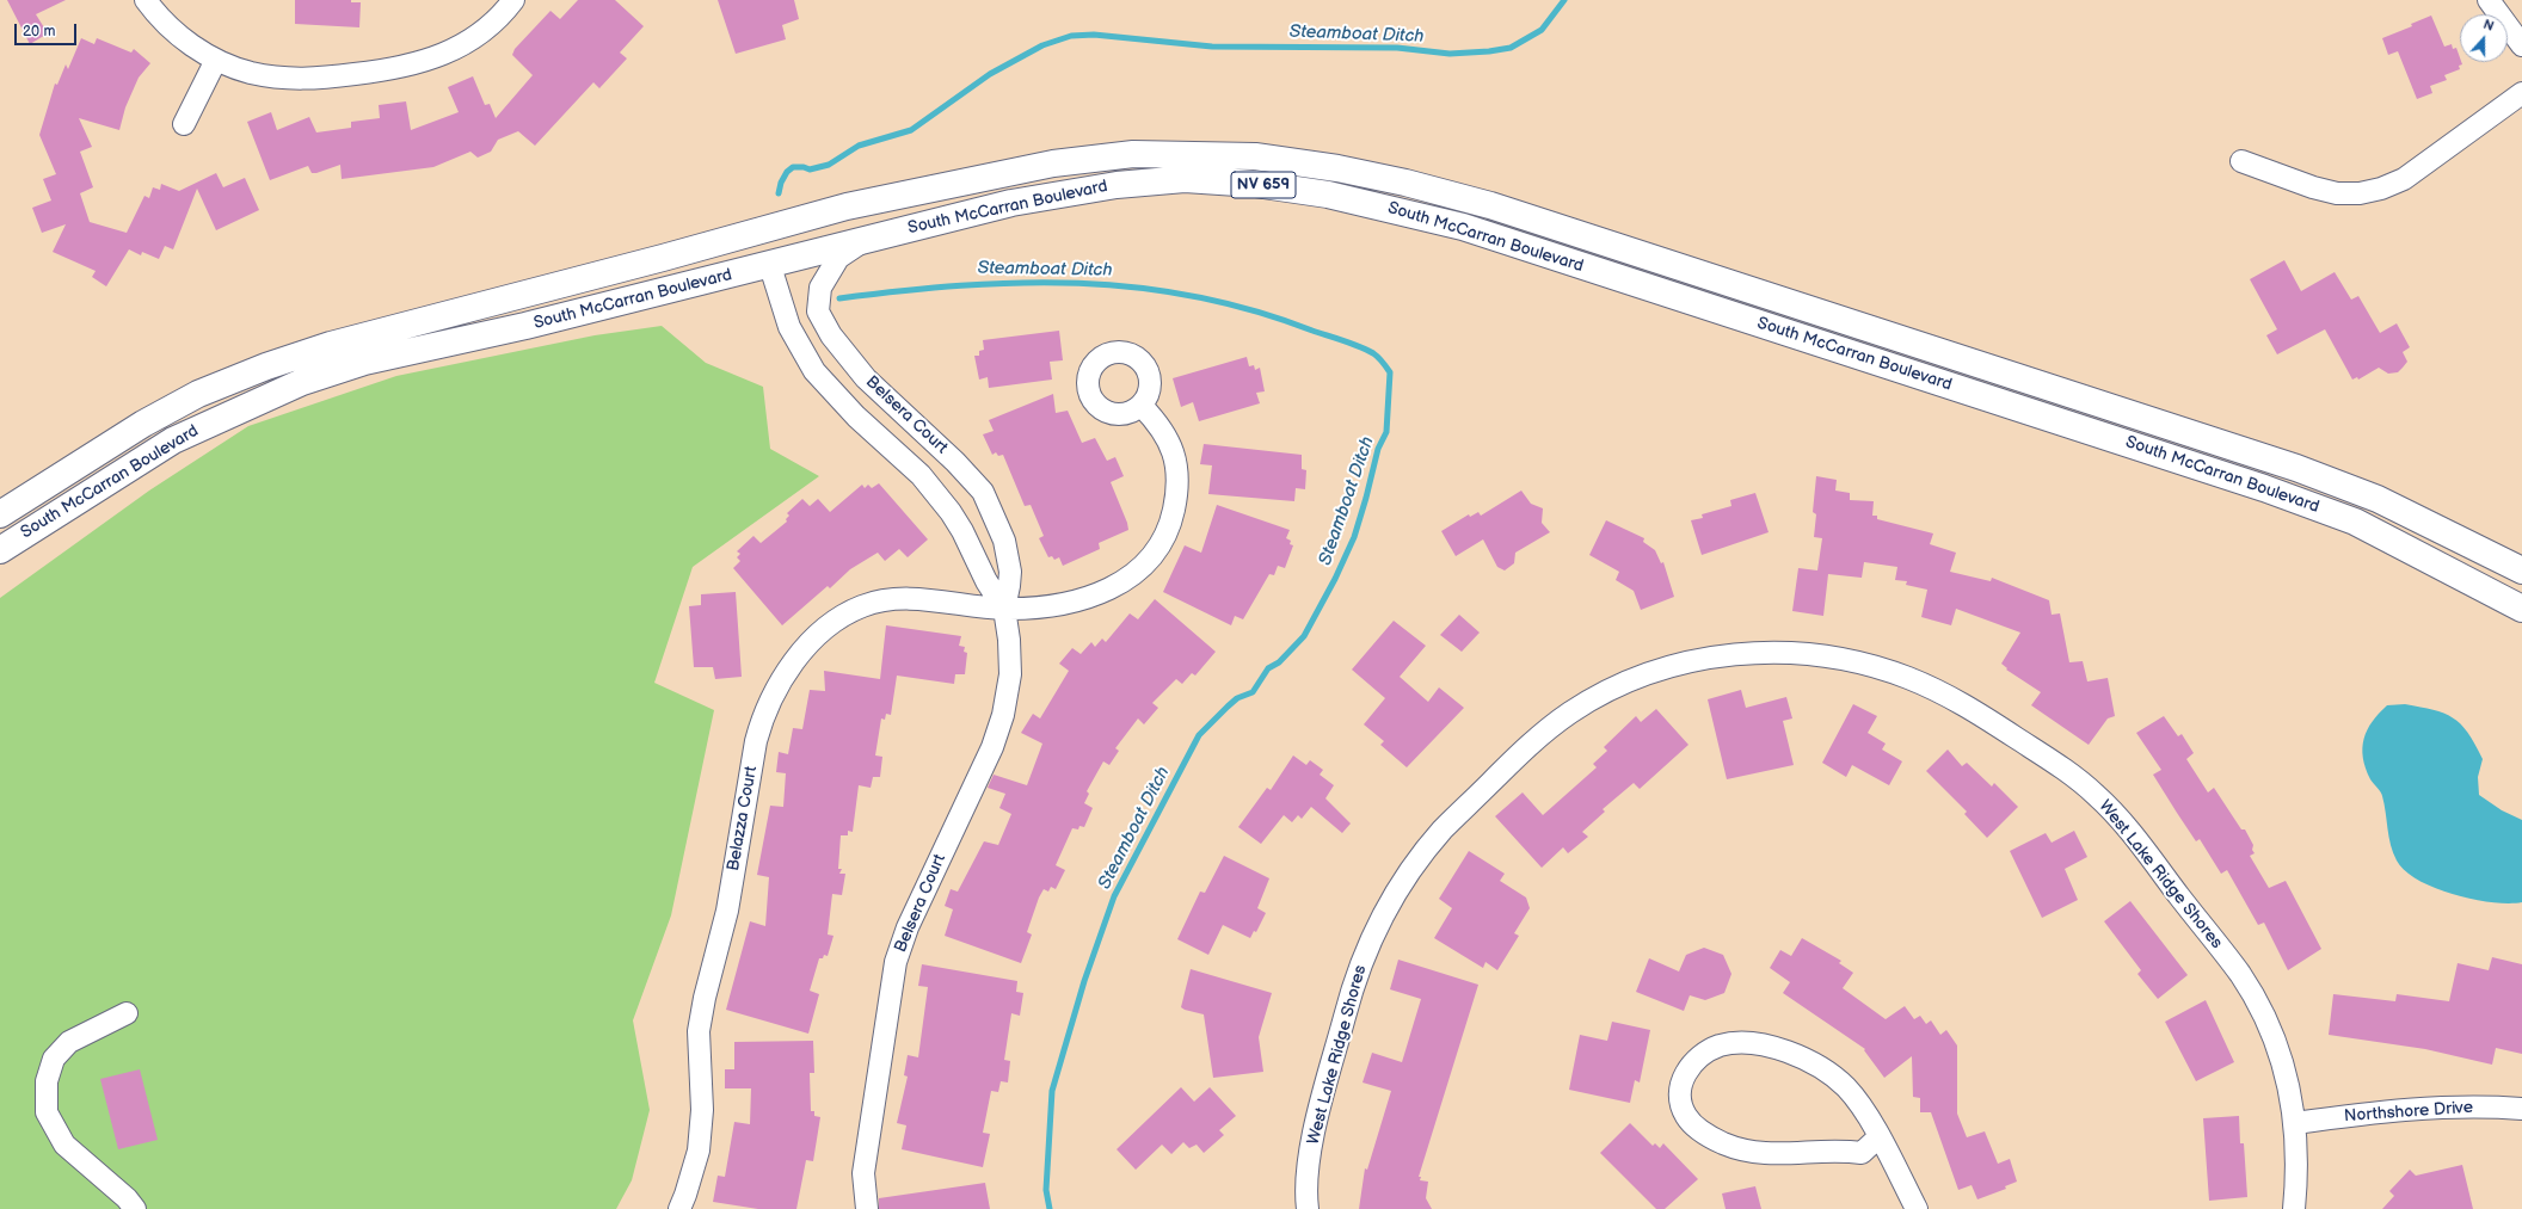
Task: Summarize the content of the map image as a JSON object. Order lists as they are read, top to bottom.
{
  "streets": {
    "main road": ["NV 659", "South McCarran Boulevard"],
    "street": [
      "Belsera Court",
      "Belazza Court",
      "West Lake Ridge Shores",
      "Northshore Drive"
    ]
  },
  "crossings": [
    ["South McCarran Boulevard", "Belsera Court"],
    ["Belsera Court", "Belazza Court"],
    ["West Lake Ridge Shores", "Northshore Drive"]
  ],
  "water": ["Steamboat Ditch"],
  "scale_bar": "20 m",
  "north": "top"
}
